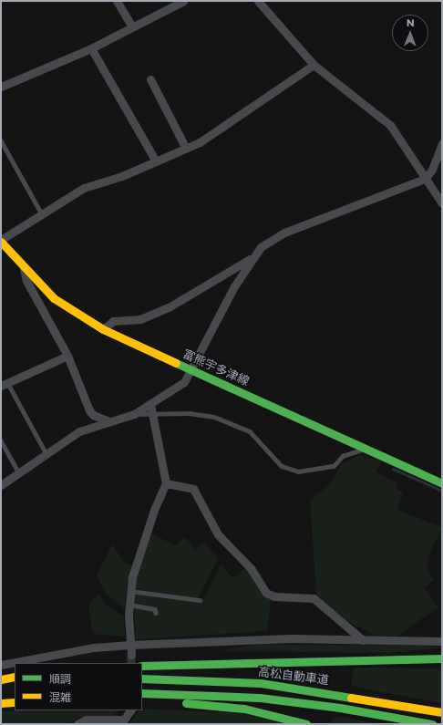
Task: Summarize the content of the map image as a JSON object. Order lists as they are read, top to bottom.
{
  "streets": {
    "main road": ["富熊宇多津線", "高松自動車道"]
  },
  "legend": ["順調", "混雑"],
  "north": "top"
}
